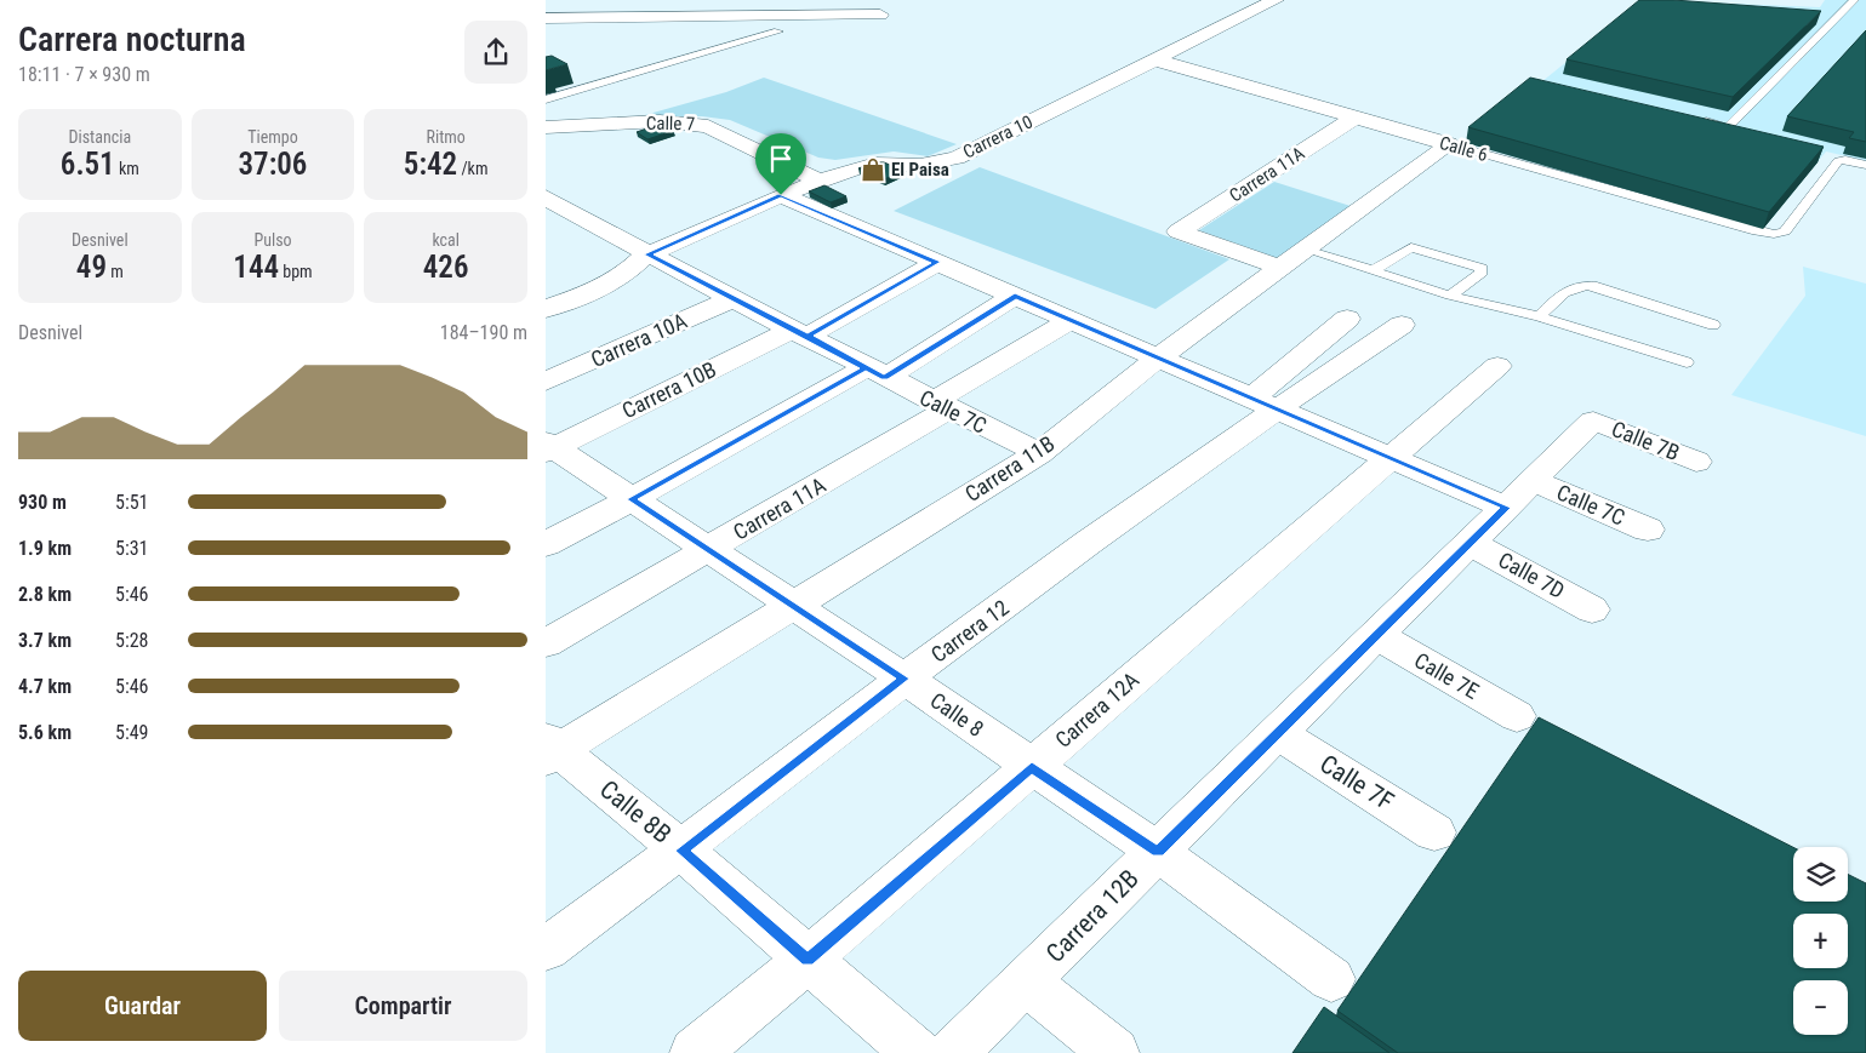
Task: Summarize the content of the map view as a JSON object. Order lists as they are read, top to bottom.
{
  "streets": {
    "street": [
      "Calle 7",
      "Carrera 10",
      "Calle 6",
      "Carrera 11A",
      "Carrera 10A",
      "Carrera 10B",
      "Calle 7C",
      "Calle 7B",
      "Carrera 11B",
      "Calle 7D",
      "Carrera 12",
      "Calle 7E",
      "Carrera 12A",
      "Calle 8",
      "Calle 7F",
      "Calle 8B",
      "Carrera 12B"
    ]
  },
  "crossings": [
    ["Calle 7", "Carrera 10"],
    ["Carrera 10", "Calle 6"],
    ["Carrera 10", "Calle 7C"],
    ["Calle 6", "Carrera 11A"],
    ["Calle 6", "Carrera 11B"],
    ["Carrera 11A", "Calle 7C"],
    ["Carrera 11A", "Carrera 11B"],
    ["Carrera 11A", "Calle 8"],
    ["Carrera 10A", "Calle 7C"],
    ["Carrera 10B", "Calle 7C"],
    ["Carrera 10B", "Calle 8"],
    ["Calle 7C", "Carrera 11B"],
    ["Calle 7C", "Carrera 12B"],
    ["Calle 7B", "Carrera 12B"],
    ["Carrera 11B", "Calle 8"],
    ["Carrera 11B", "Calle 8B"],
    ["Calle 7D", "Carrera 12B"],
    ["Carrera 12", "Calle 8"],
    ["Carrera 12", "Calle 8B"],
    ["Calle 7E", "Carrera 12B"],
    ["Carrera 12A", "Calle 8"],
    ["Carrera 12A", "Calle 8B"],
    ["Calle 8", "Carrera 12B"],
    ["Calle 7F", "Carrera 12B"]
  ],
  "places": {
    "shop": ["El Paisa"]
  },
  "page": {
    "heading": ["Carrera nocturna", "18:11 · 7 × 930 m"],
    "stats": [
      ["Distancia", "6.51 km"],
      ["Tiempo", "37:06"],
      ["Ritmo", "5:42 /km"],
      ["Desnivel", "49 m"],
      ["Pulso", "144 bpm"],
      ["kcal", "426"]
    ],
    "chart": ["Desnivel", "184–190 m"],
    "list": [
      {
        "name": "930 m",
        "note": "5:51"
      },
      {
        "name": "1.9 km",
        "note": "5:31"
      },
      {
        "name": "2.8 km",
        "note": "5:46"
      },
      {
        "name": "3.7 km",
        "note": "5:28"
      },
      {
        "name": "4.7 km",
        "note": "5:46"
      },
      {
        "name": "5.6 km",
        "note": "5:49"
      }
    ],
    "map_buttons": ["+", "−"],
    "buttons": ["Guardar", "Compartir"]
  }
}
